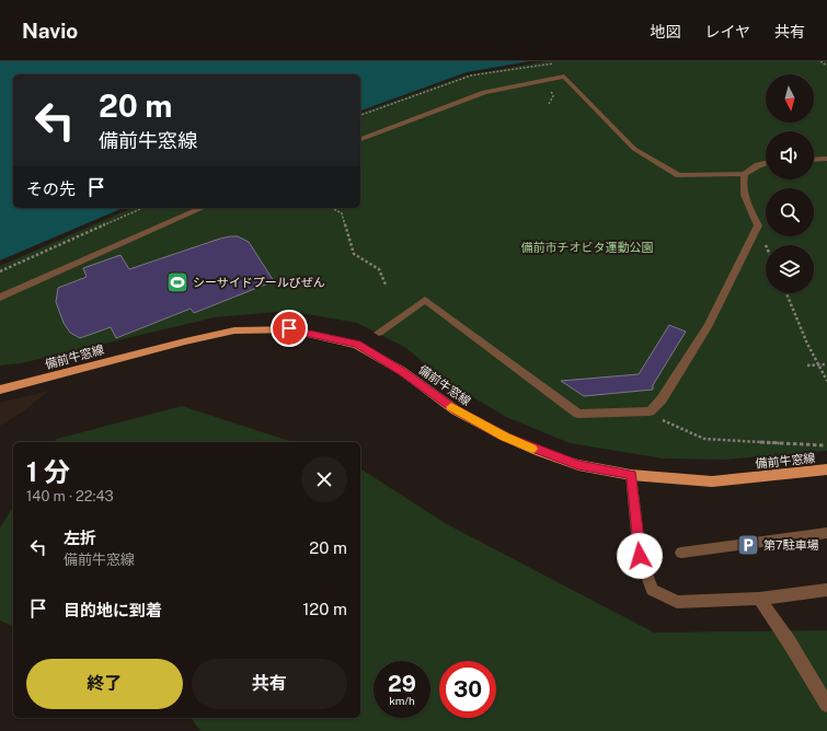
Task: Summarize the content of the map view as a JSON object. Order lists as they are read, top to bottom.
{
  "streets": {
    "main road": ["備前牛窓線"]
  },
  "parks": ["備前市チオビタ運動公園"],
  "places": {
    "sports": ["シーサイドプールびぜん"],
    "parking": ["第7駐車場"]
  },
  "north": "bottom",
  "page": {
    "header": "Navio",
    "nav": ["地図", "レイヤ", "共有"],
    "turn": ["20 m", "備前牛窓線"],
    "then": "その先",
    "heading": ["1 分", "140 m · 22:43"],
    "list": [
      {
        "name": "左折",
        "note": "備前牛窓線",
        "value": "20 m"
      },
      {
        "name": "目的地に到着",
        "value": "120 m"
      }
    ],
    "buttons": ["終了", "共有"],
    "speed": "29 km/h",
    "limit": "30"
  }
}
